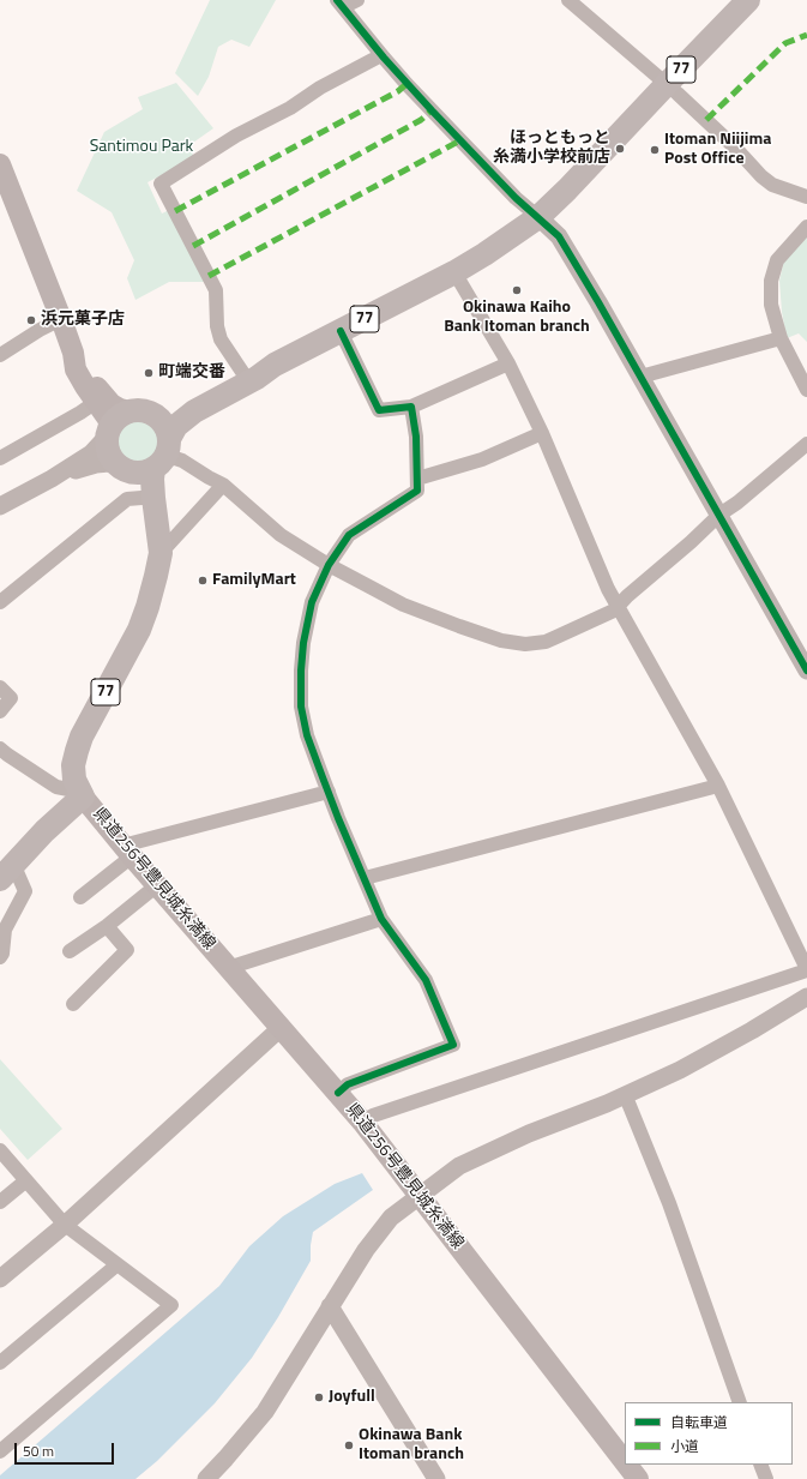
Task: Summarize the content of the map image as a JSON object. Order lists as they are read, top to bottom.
{
  "streets": {
    "main road": ["77", "県道256号豊見城糸満線"]
  },
  "crossings": [
    ["77", "県道256号豊見城糸満線"]
  ],
  "parks": ["Santimou Park"],
  "places": [
    "ほっともっと 糸満小学校前店",
    "Itoman Niijima Post Office",
    "Okinawa Kaiho Bank Itoman branch",
    "浜元菓子店",
    "町端交番",
    "FamilyMart",
    "Joyfull",
    "Okinawa Bank Itoman branch"
  ],
  "legend": ["自転車道", "小道"],
  "scale_bar": "50 m"
}
